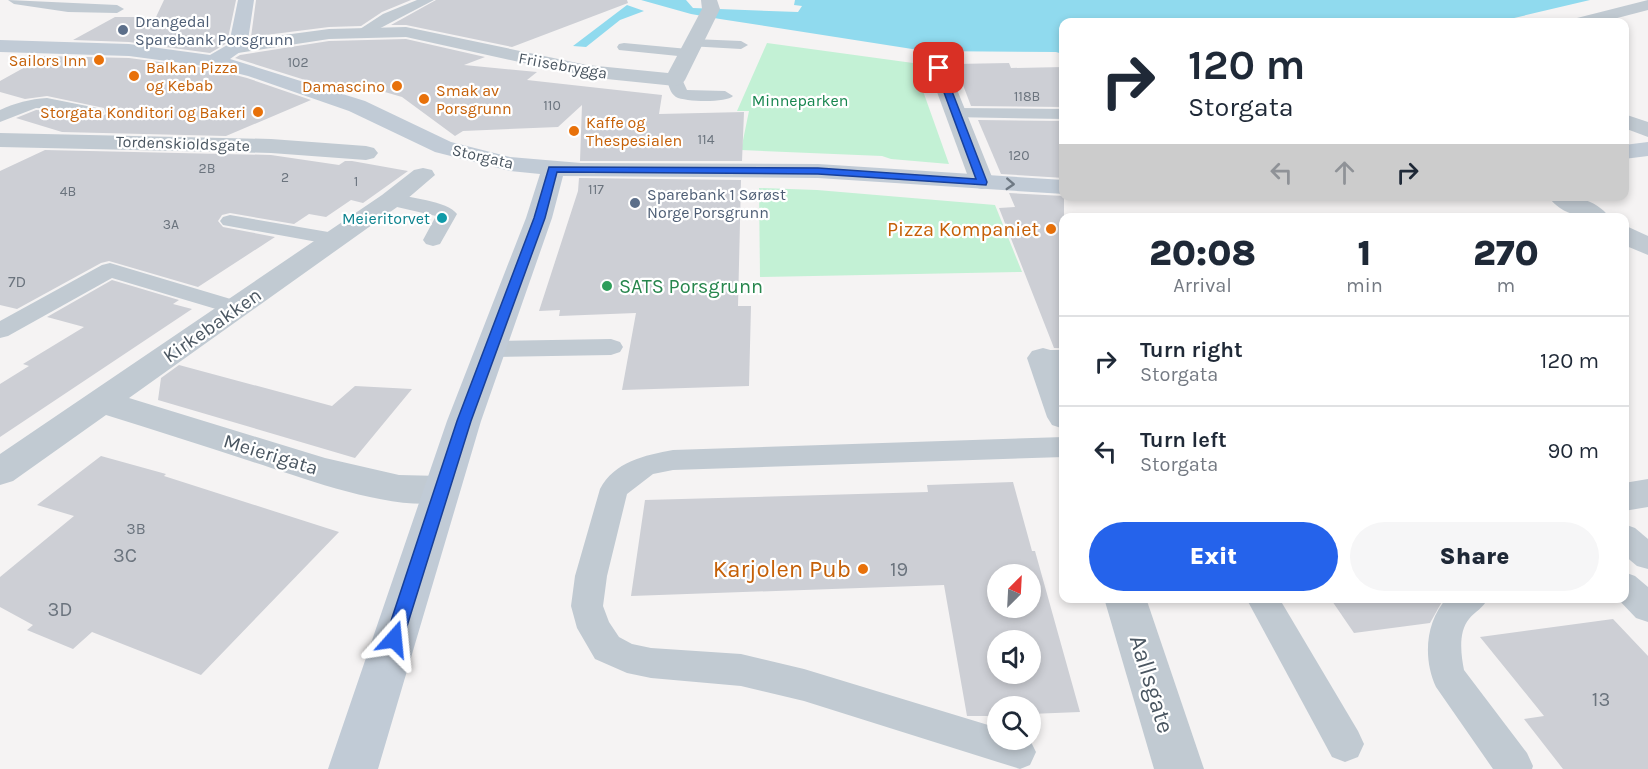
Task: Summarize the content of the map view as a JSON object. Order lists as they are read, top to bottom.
{
  "streets": {
    "street": [
      "Friisebrygga",
      "Tordenskioldsgate",
      "Storgata",
      "Kirkebakken",
      "Meierigata",
      "Aallsgate"
    ]
  },
  "crossings": [
    ["Kirkebakken", "Meierigata"]
  ],
  "parks": ["Minneparken"],
  "places": [
    "Drangedal Sparebank Porsgrunn",
    "Sailors Inn",
    "Balkan Pizza og Kebab",
    "Damascino",
    "Smak av Porsgrunn",
    "Storgata Konditori og Bakeri",
    "Kaffe og Thespesialen",
    "Sparebank 1 Sørøst Norge Porsgrunn",
    "Meieritorvet",
    "Pizza Kompaniet",
    "SATS Porsgrunn",
    "Karjolen Pub"
  ],
  "house_numbers": [
    "102",
    "118B",
    "110",
    "114",
    "120",
    "2B",
    "2",
    "1",
    "117",
    "4B",
    "3A",
    "7D",
    "3B",
    "3C",
    "19",
    "3D",
    "13"
  ],
  "north": "top right",
  "page": {
    "turn": ["120 m", "Storgata"],
    "eta": [
      "20:08",
      "Arrival",
      "1",
      "min",
      "270",
      "m"
    ],
    "list": [
      {
        "name": "Turn right",
        "note": "Storgata",
        "value": "120 m"
      },
      {
        "name": "Turn left",
        "note": "Storgata",
        "value": "90 m"
      }
    ],
    "buttons": ["Exit", "Share"]
  }
}
